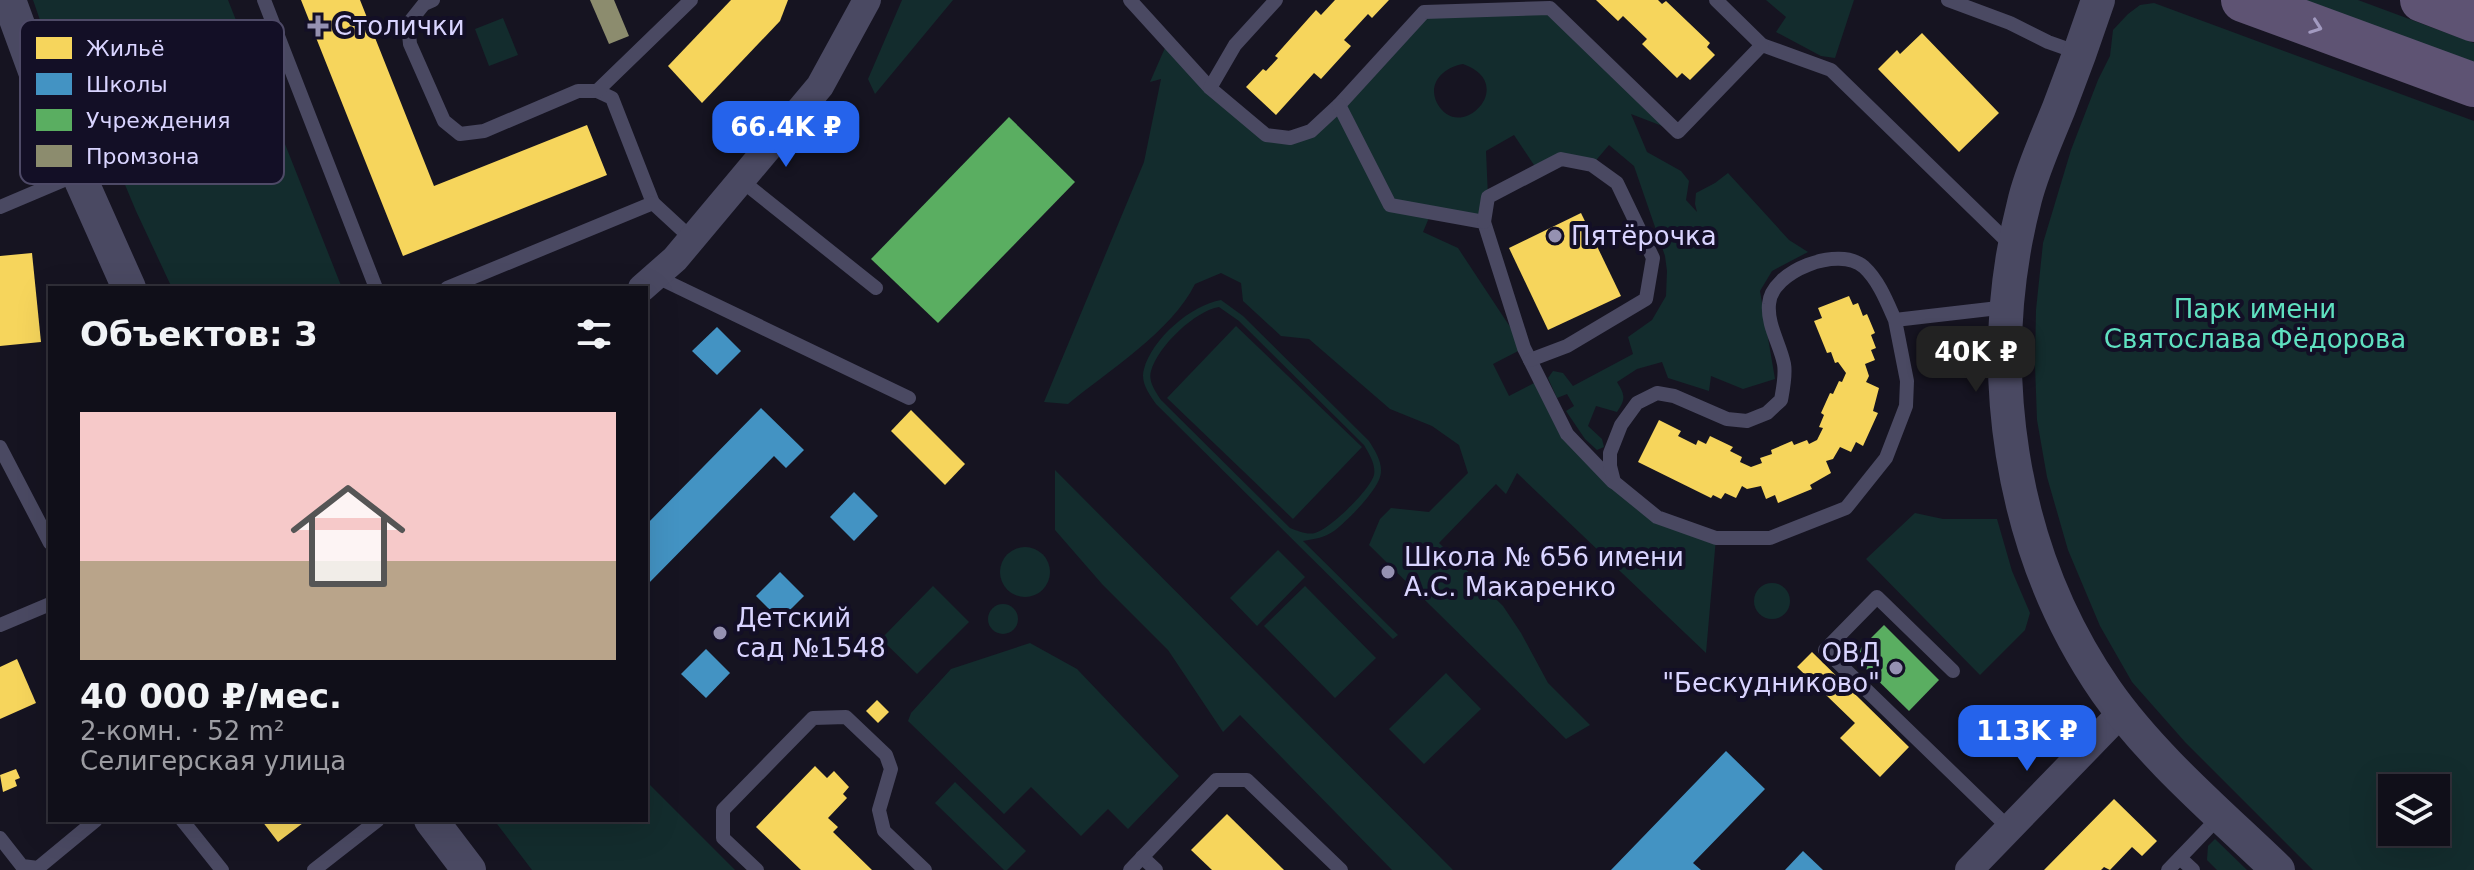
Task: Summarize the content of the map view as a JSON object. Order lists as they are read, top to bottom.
{
  "parks": ["Парк имени Святослава Фёдорова"],
  "places": {
    "health": ["Столички"],
    "other": [
      "Пятёрочка",
      "Школа № 656 имени А.С. Макаренко",
      "Детский сад №1548",
      "ОВД \"Бескудниково\""
    ]
  },
  "legend": [
    "Жильё",
    "Школы",
    "Учреждения",
    "Промзона"
  ],
  "page": {
    "price": ["66.4K ₽", "40K ₽", "113K ₽"],
    "heading": "Объектов: 3",
    "list": [
      {
        "name": "40 000 ₽/мес.",
        "note": "2-комн. · 52 m² · Селигерская улица"
      }
    ]
  }
}
